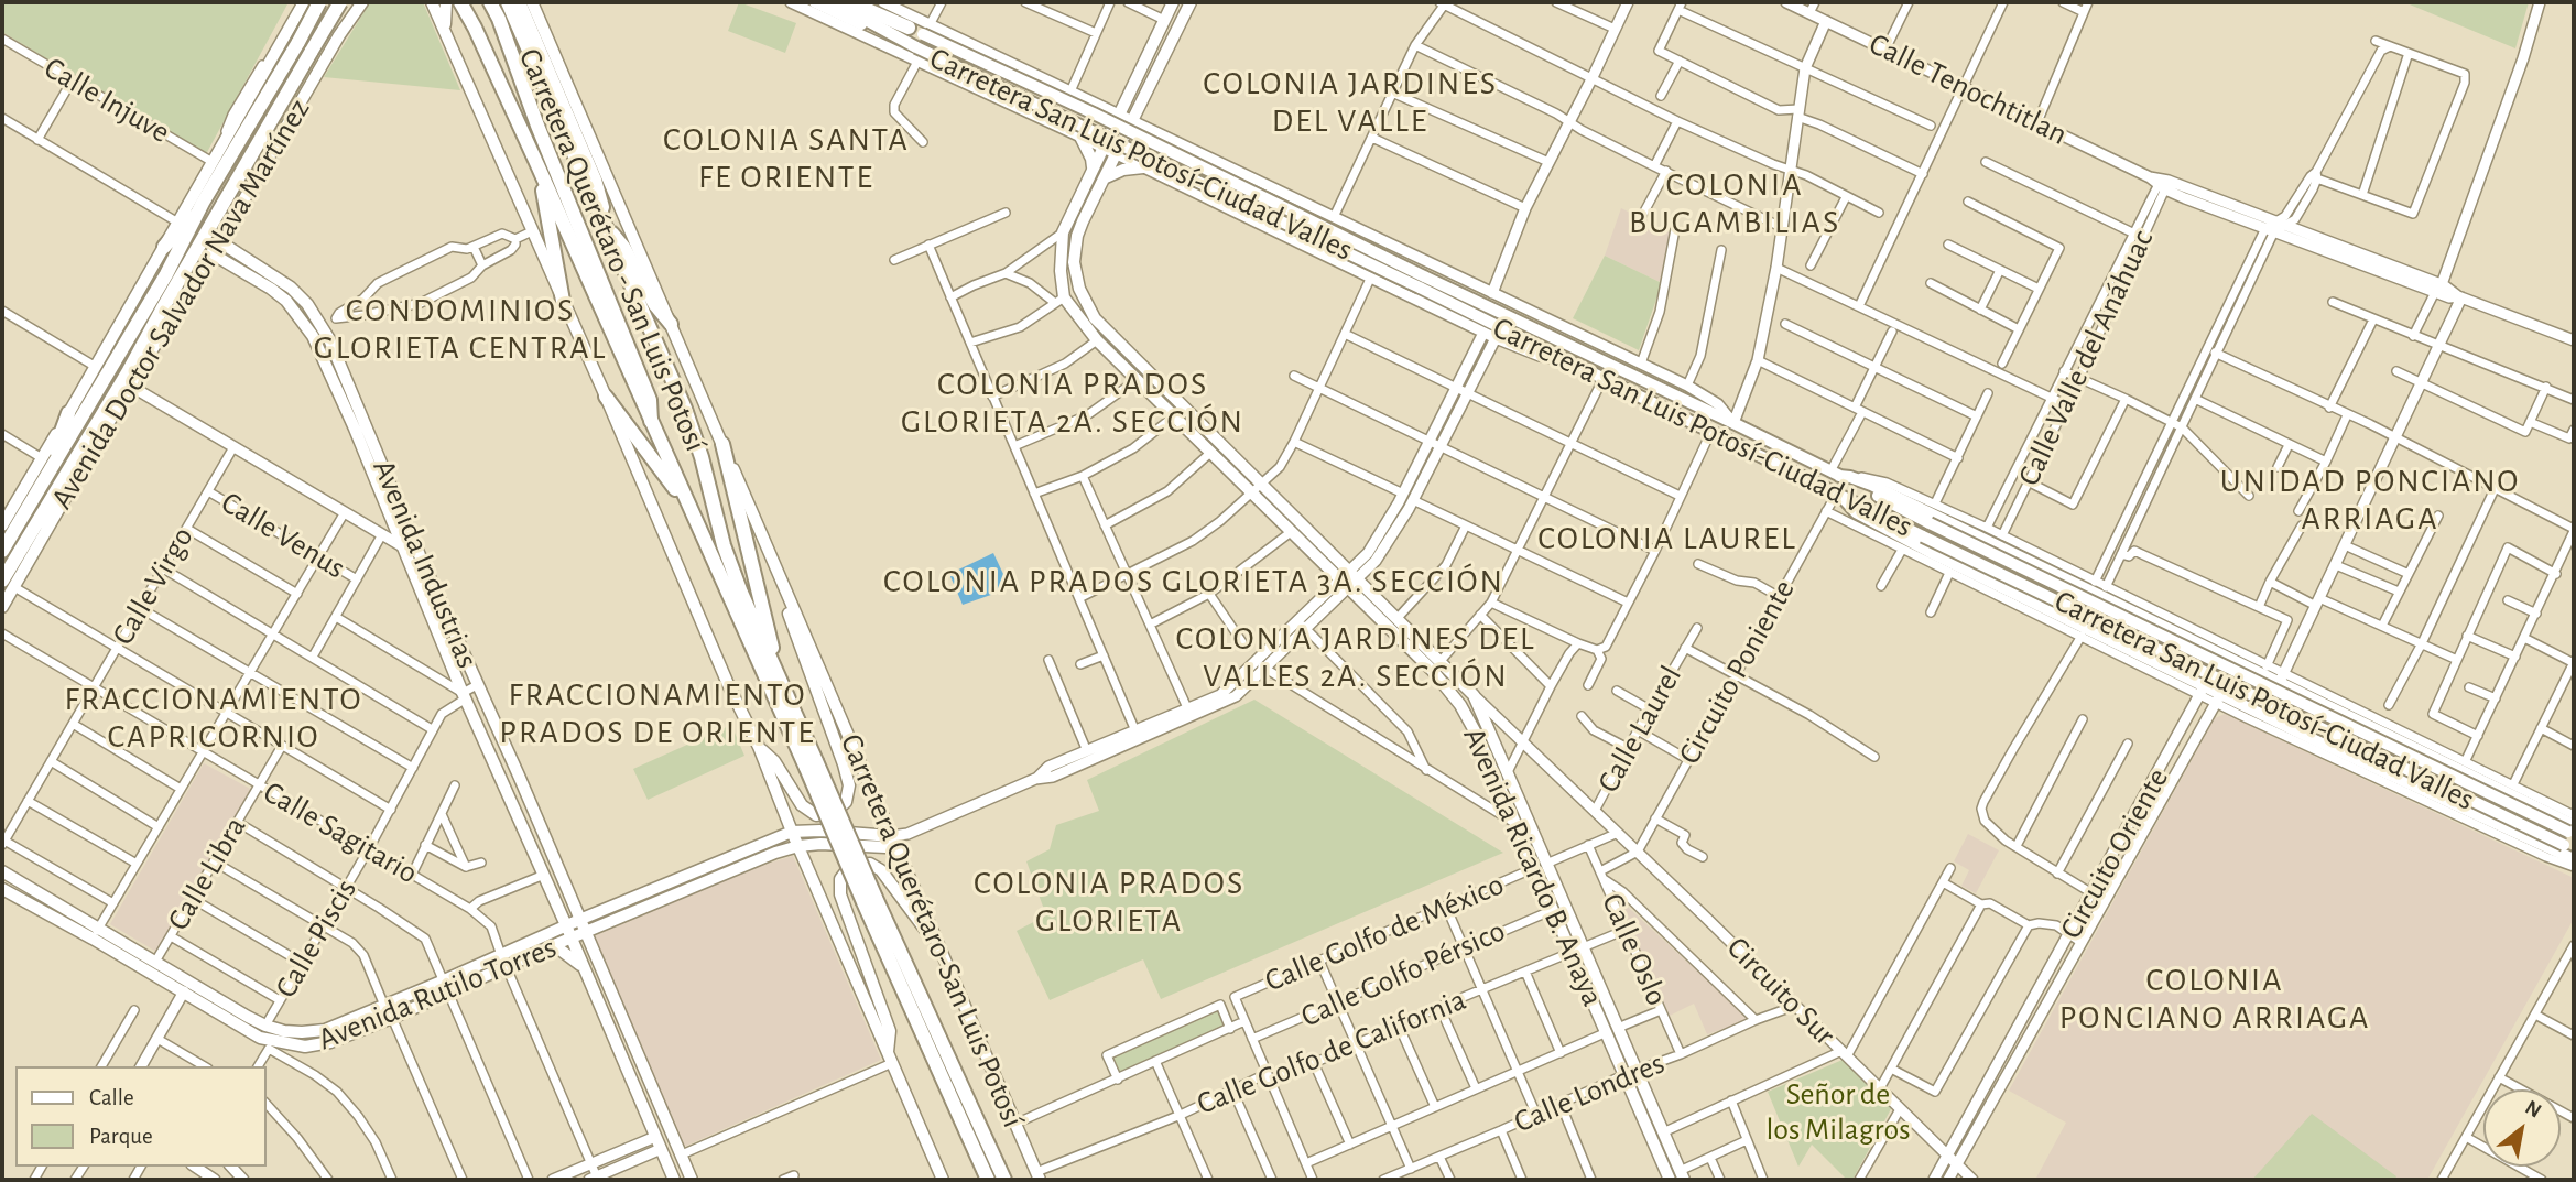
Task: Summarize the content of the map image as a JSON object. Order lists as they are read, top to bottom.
{
  "streets": {
    "highway": ["Carretera Querétaro - San Luis Potosí", "Avenida Doctor Salvador Nava Martínez"],
    "main road": [
      "Carretera San Luis Potosí-Ciudad Valles",
      "Avenida Industrias",
      "Avenida Ricardo B. Anaya",
      "Carretera Querétaro-San Luis Potosí",
      "Avenida Rutilo Torres"
    ],
    "street": [
      "Calle Tenochtitlan",
      "Calle Injuve",
      "Calle Valle del Anáhuac",
      "Calle Venus",
      "Calle Virgo",
      "Circuito Poniente",
      "Calle Laurel",
      "Calle Sagitario",
      "Circuito Oriente",
      "Calle Libra",
      "Calle Golfo de México",
      "Calle Piscis",
      "Calle Oslo",
      "Calle Golfo Pérsico",
      "Circuito Sur",
      "Calle Golfo de California",
      "Calle Londres"
    ]
  },
  "crossings": [
    ["Calle Tenochtitlan", "Calle Valle del Anáhuac"],
    ["Calle Injuve", "Avenida Doctor Salvador Nava Martínez"],
    ["Carretera San Luis Potosí-Ciudad Valles", "Circuito Poniente"],
    ["Avenida Doctor Salvador Nava Martínez", "Avenida Industrias"],
    ["Calle Venus", "Calle Virgo"],
    ["Avenida Industrias", "Calle Piscis"],
    ["Avenida Industrias", "Avenida Rutilo Torres"],
    ["Calle Virgo", "Calle Sagitario"],
    ["Circuito Poniente", "Circuito Sur"],
    ["Calle Laurel", "Circuito Sur"],
    ["Calle Sagitario", "Calle Libra"],
    ["Calle Sagitario", "Calle Piscis"],
    ["Calle Sagitario", "Avenida Rutilo Torres"],
    ["Circuito Oriente", "Circuito Sur"],
    ["Avenida Ricardo B. Anaya", "Calle Golfo de México"],
    ["Avenida Ricardo B. Anaya", "Calle Golfo Pérsico"],
    ["Avenida Ricardo B. Anaya", "Circuito Sur"],
    ["Avenida Ricardo B. Anaya", "Calle Golfo de California"],
    ["Avenida Ricardo B. Anaya", "Calle Londres"],
    ["Calle Libra", "Avenida Rutilo Torres"],
    ["Carretera Querétaro-San Luis Potosí", "Calle Golfo de México"],
    ["Carretera Querétaro-San Luis Potosí", "Avenida Rutilo Torres"],
    ["Carretera Querétaro-San Luis Potosí", "Calle Golfo de California"],
    ["Calle Piscis", "Avenida Rutilo Torres"],
    ["Calle Oslo", "Circuito Sur"],
    ["Calle Oslo", "Calle Golfo de California"],
    ["Calle Oslo", "Calle Londres"],
    ["Circuito Sur", "Calle Londres"]
  ],
  "districts": [
    "COLONIA JARDINES DEL VALLE",
    "COLONIA SANTA FE ORIENTE",
    "COLONIA BUGAMBILIAS",
    "CONDOMINIOS GLORIETA CENTRAL",
    "COLONIA PRADOS GLORIETA 2A. SECCIÓN",
    "UNIDAD PONCIANO ARRIAGA",
    "COLONIA LAUREL",
    "COLONIA PRADOS GLORIETA 3A. SECCIÓN",
    "COLONIA JARDINES DEL VALLES 2A. SECCIÓN",
    "FRACCIONAMIENTO PRADOS DE ORIENTE",
    "FRACCIONAMIENTO CAPRICORNIO",
    "COLONIA PRADOS GLORIETA",
    "COLONIA PONCIANO ARRIAGA"
  ],
  "parks": ["Señor de los Milagros"],
  "legend": ["Calle", "Parque"],
  "north": "top right"
}
